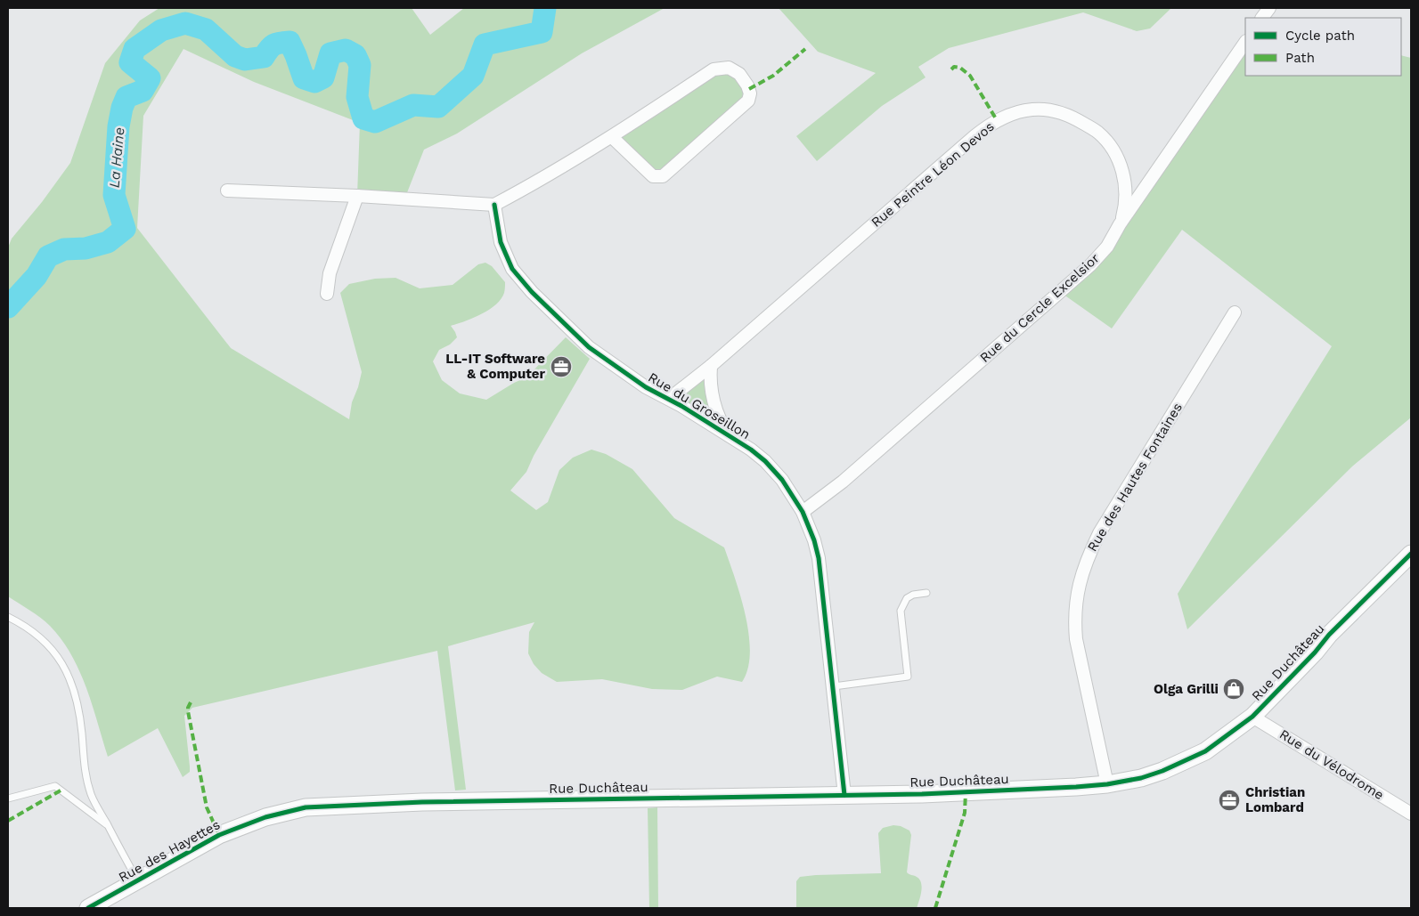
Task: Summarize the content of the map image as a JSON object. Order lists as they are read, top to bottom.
{
  "streets": {
    "street": [
      "Rue Peintre Léon Devos",
      "Rue du Cercle Excelsior",
      "Rue du Groseillon",
      "Rue des Hautes Fontaines",
      "Rue Duchâteau",
      "Rue du Vélodrome",
      "Rue des Hayettes"
    ]
  },
  "crossings": [
    ["Rue Peintre Léon Devos", "Rue du Cercle Excelsior"],
    ["Rue Peintre Léon Devos", "Rue du Groseillon"],
    ["Rue du Cercle Excelsior", "Rue du Groseillon"],
    ["Rue du Groseillon", "Rue Duchâteau"],
    ["Rue des Hautes Fontaines", "Rue Duchâteau"],
    ["Rue Duchâteau", "Rue du Vélodrome"],
    ["Rue Duchâteau", "Rue des Hayettes"]
  ],
  "water": ["La Haine"],
  "places": {
    "office": ["LL-IT Software & Computer", "Christian Lombard"],
    "shop": ["Olga Grilli"]
  },
  "legend": ["Cycle path", "Path"]
}
